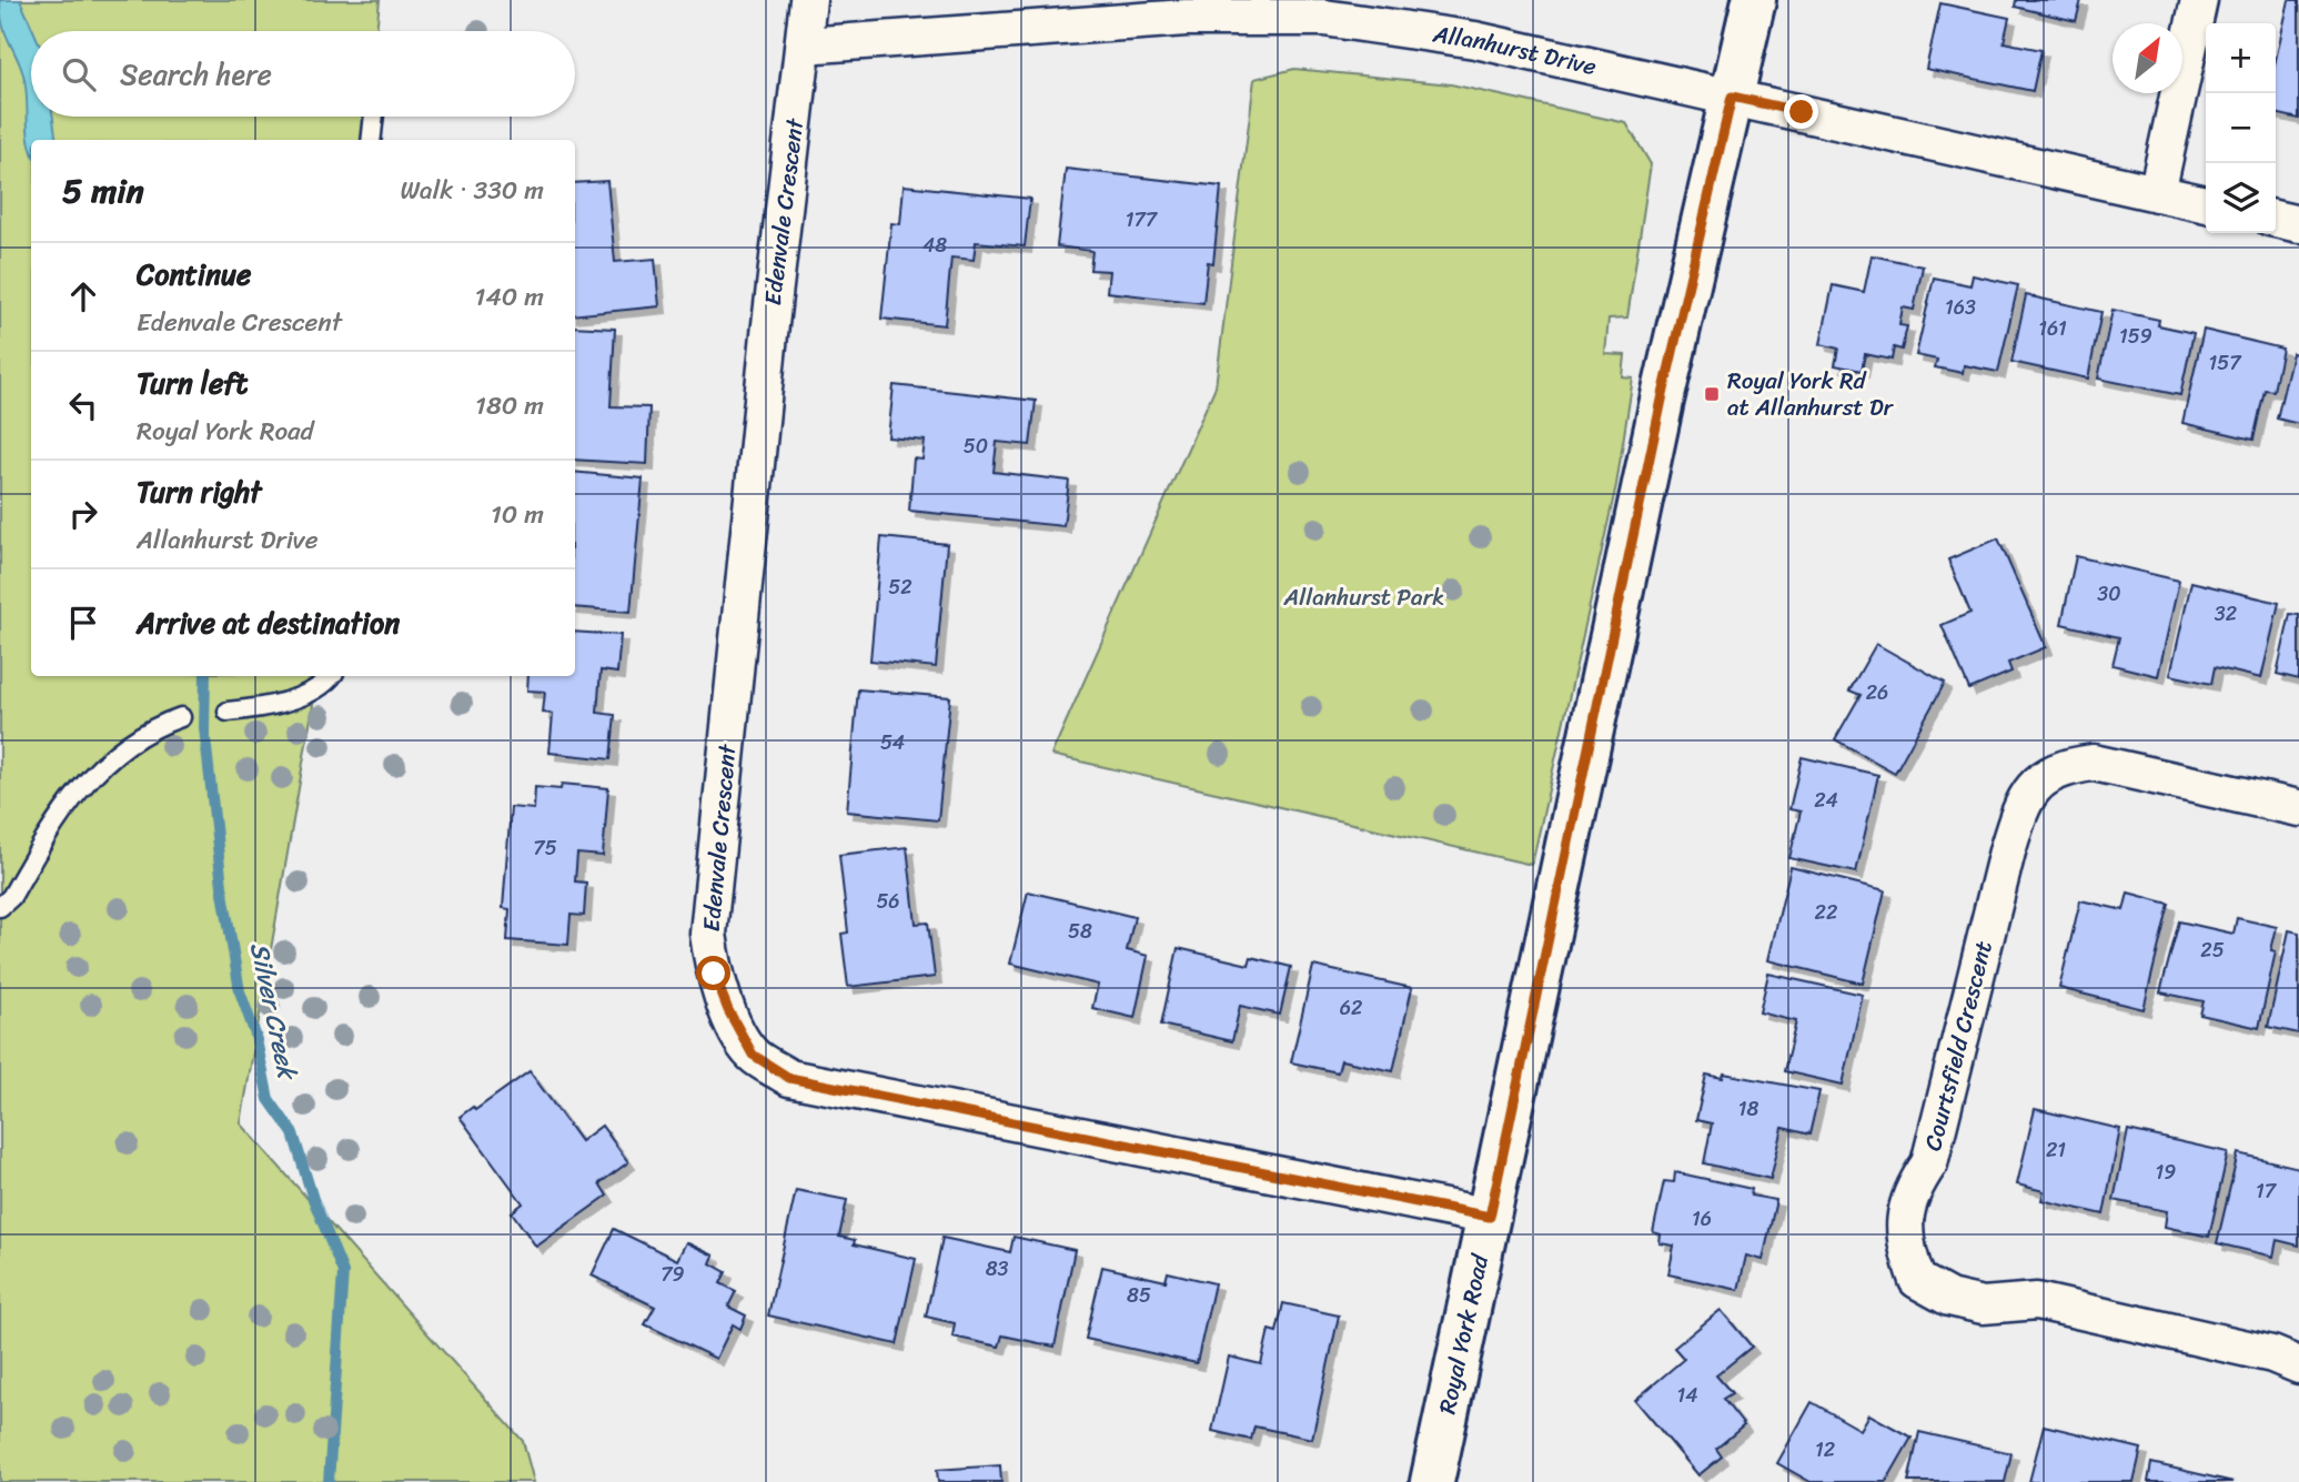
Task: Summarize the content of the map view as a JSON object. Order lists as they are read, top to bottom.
{
  "streets": {
    "main road": ["Royal York Road"],
    "street": ["Allanhurst Drive", "Edenvale Crescent", "Courtsfield Crescent"]
  },
  "crossings": [
    ["Allanhurst Drive", "Edenvale Crescent"],
    ["Allanhurst Drive", "Royal York Road"],
    ["Edenvale Crescent", "Royal York Road"]
  ],
  "water": ["Silver Creek"],
  "parks": ["Allanhurst Park"],
  "places": {
    "transit": ["Royal York Rd at Allanhurst Dr"]
  },
  "house_numbers": [
    "177",
    "48",
    "163",
    "161",
    "159",
    "157",
    "50",
    "52",
    "30",
    "32",
    "26",
    "54",
    "24",
    "75",
    "56",
    "22",
    "58",
    "25",
    "62",
    "18",
    "21",
    "19",
    "17",
    "16",
    "83",
    "79",
    "85",
    "14",
    "12"
  ],
  "north": "top right",
  "page": {
    "map_buttons": ["+", "−"],
    "search": "Search here",
    "heading": ["5 min", "Walk · 330 m"],
    "list": [
      ["Continue", "Edenvale Crescent", "140 m"],
      ["Turn left", "Royal York Road", "180 m"],
      ["Turn right", "Allanhurst Drive", "10 m"],
      "Arrive at destination"
    ]
  }
}
